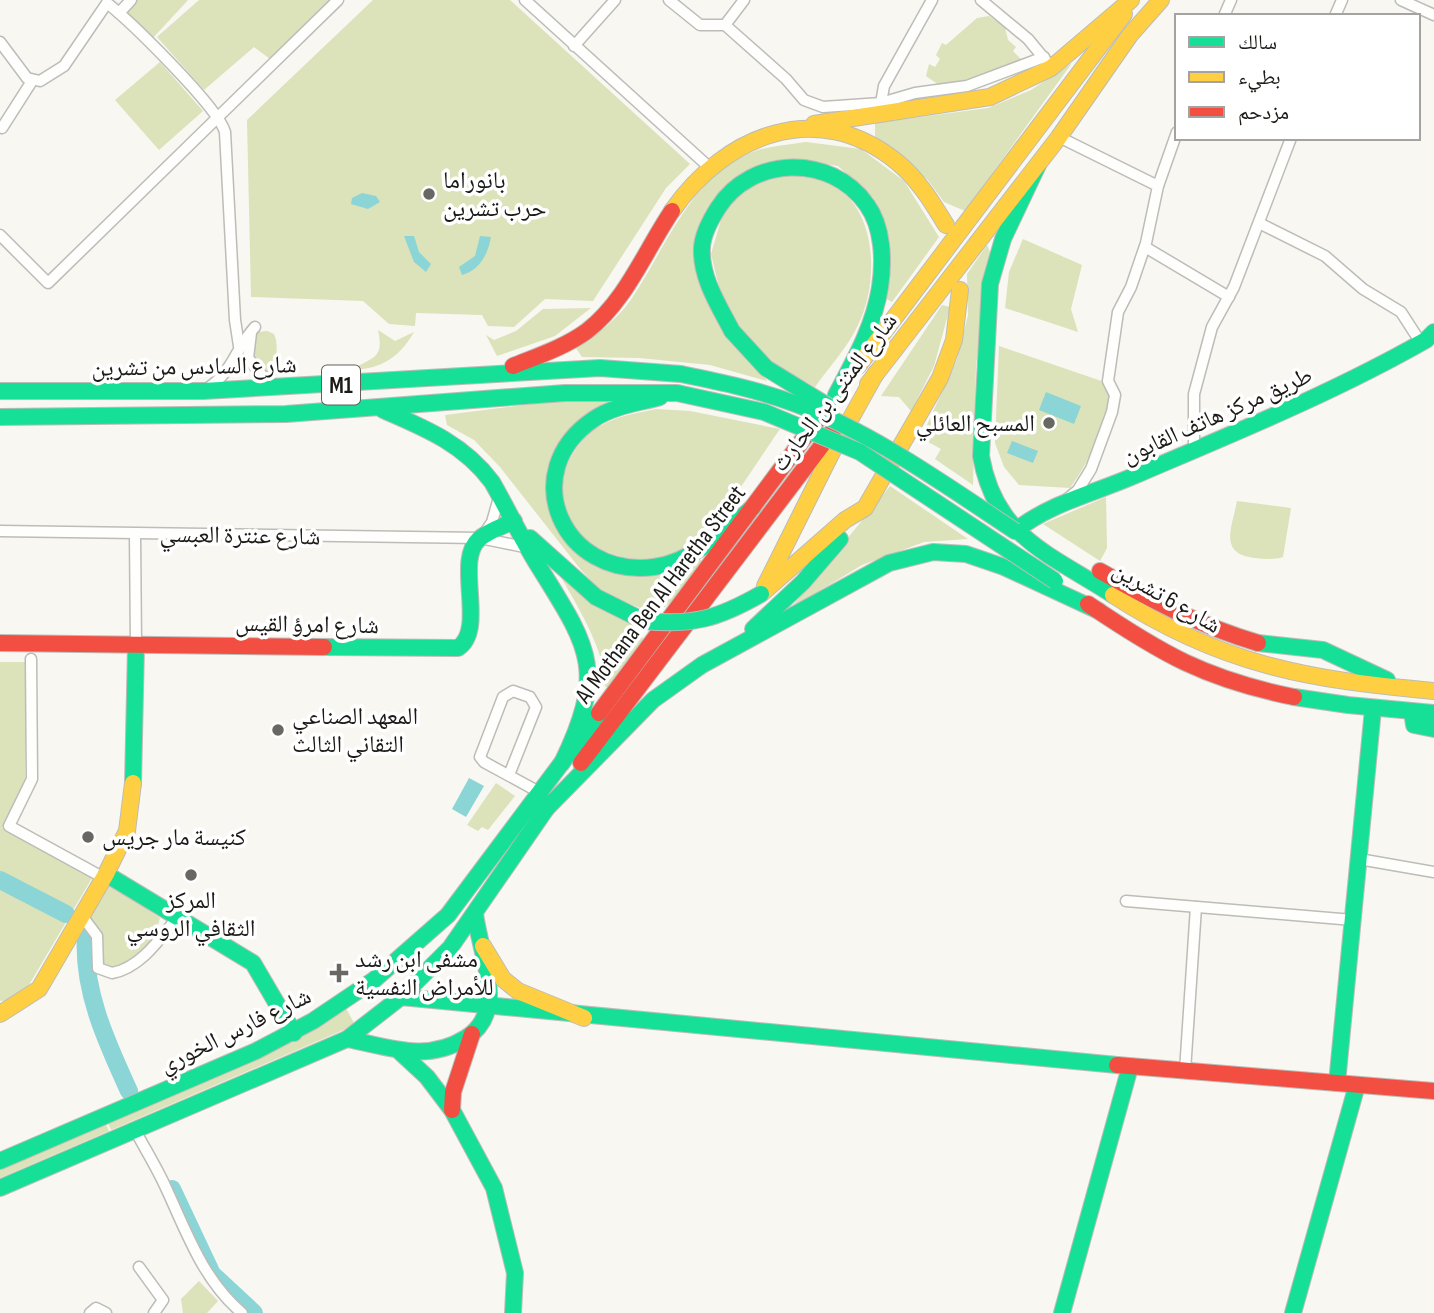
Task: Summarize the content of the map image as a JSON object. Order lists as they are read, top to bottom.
{
  "streets": {
    "main road": [
      "شارع السادس من تشرين",
      "M1",
      "شارع المثنى بن الحارث",
      "طريق مركز هاتف القابون",
      "Al Mothana Ben Al Haretha Street",
      "شارع 6 تشرين",
      "شارع امرؤ القيس",
      "شارع فارس الخوري"
    ],
    "street": ["شارع عنترة العبسي"]
  },
  "crossings": [
    ["شارع السادس من تشرين", "شارع 6 تشرين"],
    ["شارع المثنى بن الحارث", "شارع فارس الخوري"],
    ["طريق مركز هاتف القابون", "شارع 6 تشرين"],
    ["شارع عنترة العبسي", "شارع امرؤ القيس"],
    ["Al Mothana Ben Al Haretha Street", "شارع فارس الخوري"]
  ],
  "places": {
    "other": [
      "بانوراما حرب تشرين",
      "المسبح العائلي",
      "المعهد الصناعي التقاني الثالث",
      "كنيسة مار جريس",
      "المركز الثقافي الروسي"
    ],
    "health": ["مشفى ابن رشد للأمراض النفسية"]
  },
  "legend": ["سالك", "بطيء", "مزدحم"]
}
